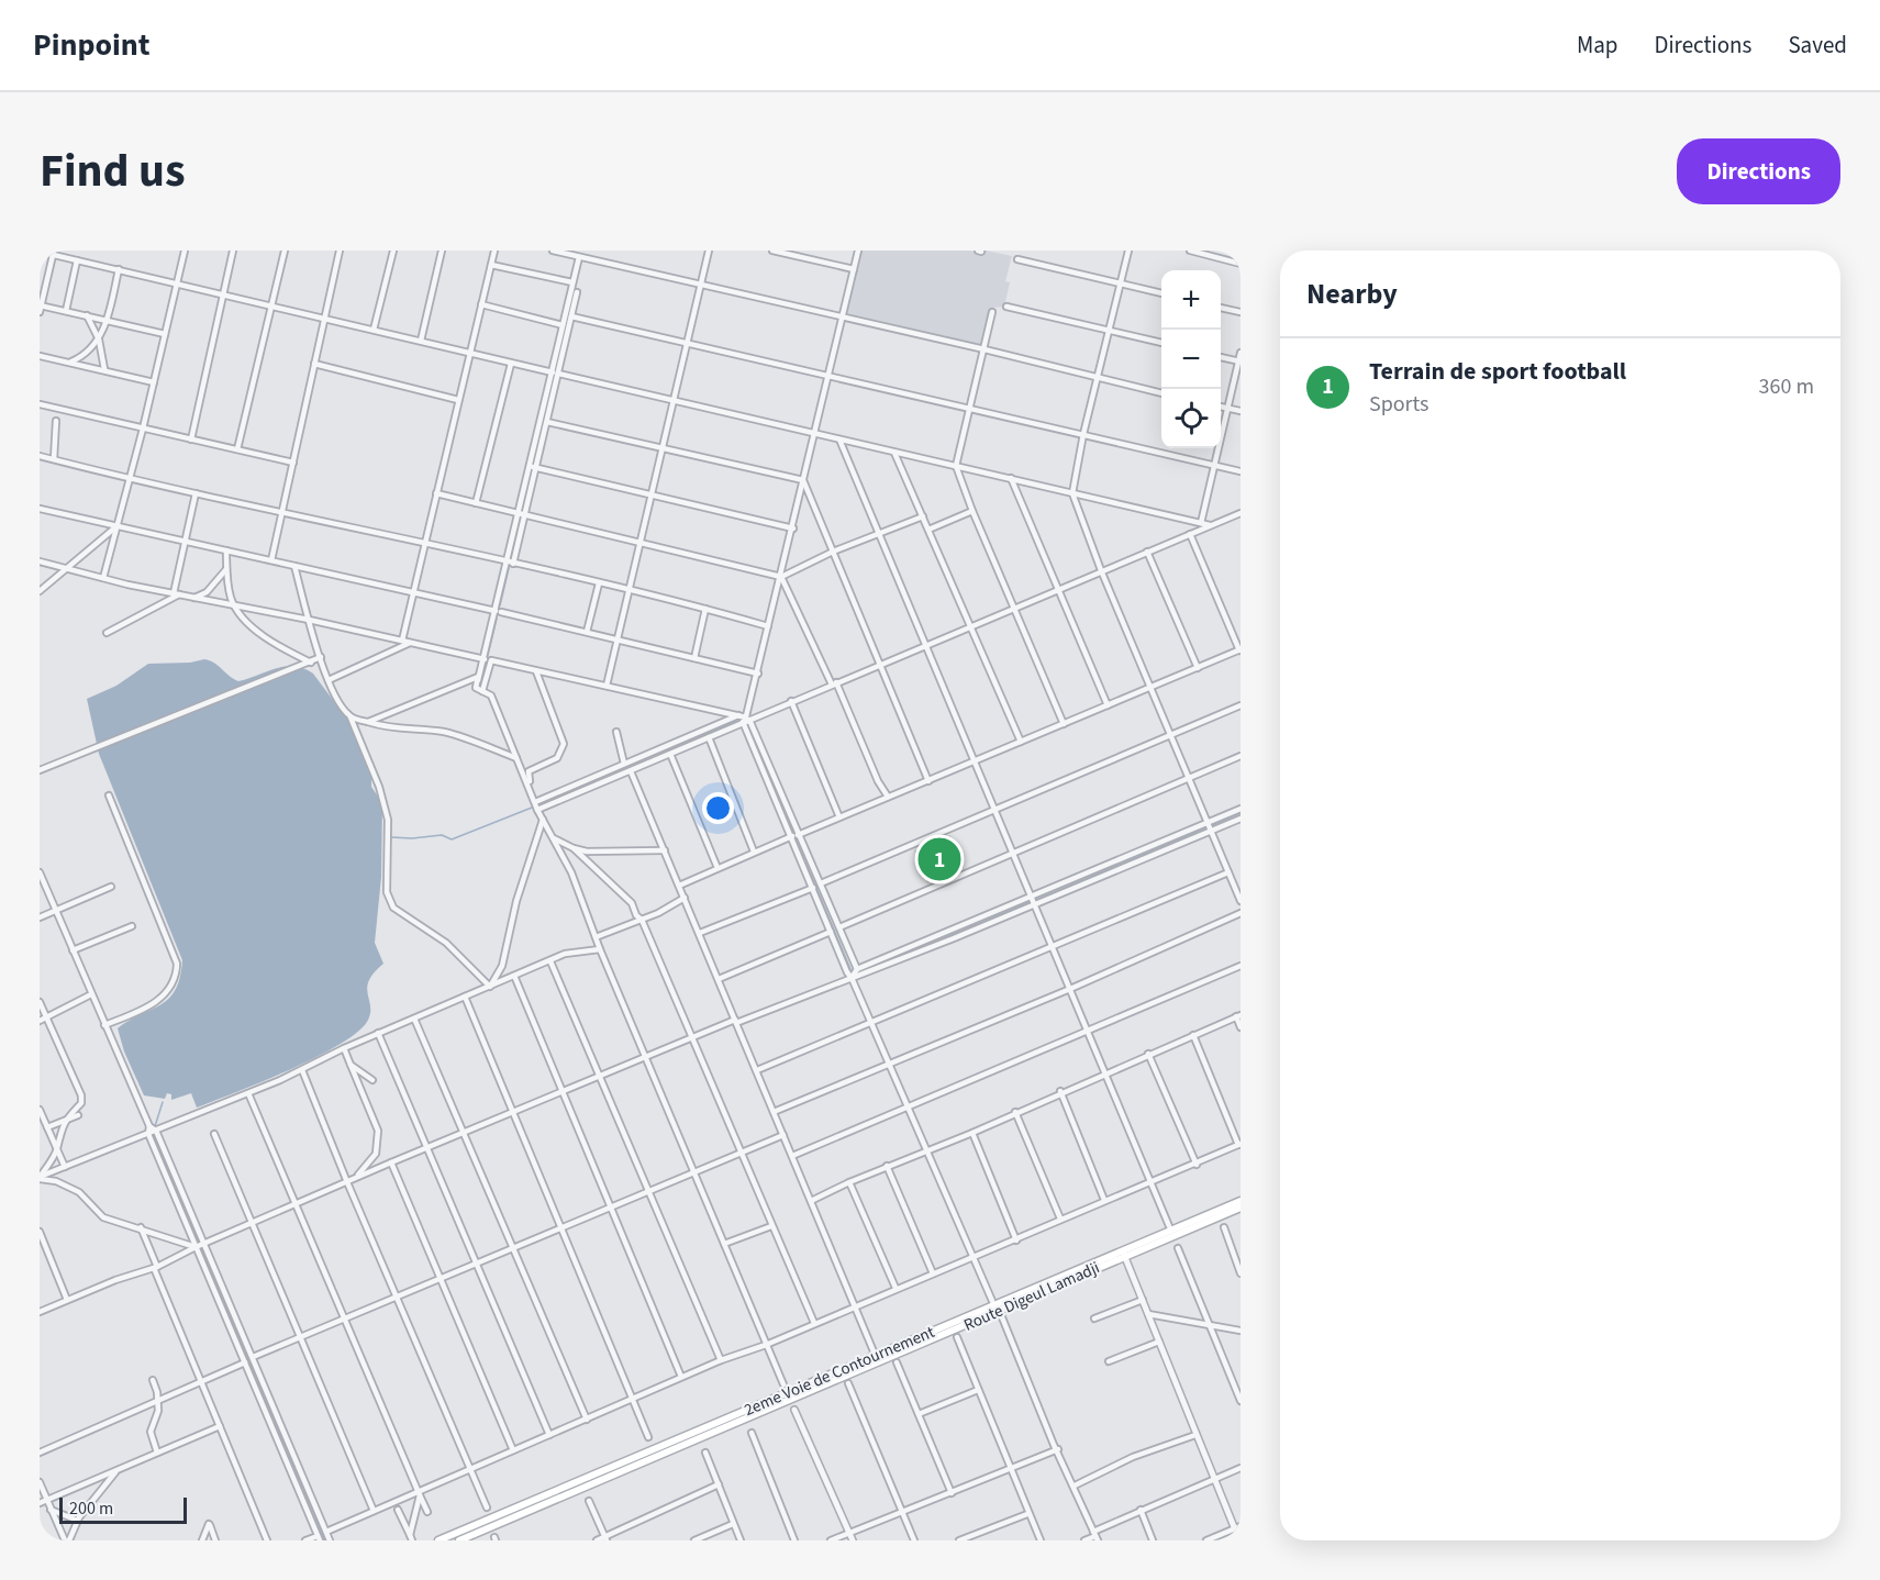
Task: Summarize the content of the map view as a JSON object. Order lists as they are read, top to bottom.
{
  "streets": {
    "main road": ["Route Digeul Lamadji", "2eme Voie de Contournement"]
  },
  "crossings": [
    ["Route Digeul Lamadji", "2eme Voie de Contournement"]
  ],
  "scale_bar": "200 m",
  "page": {
    "header": "Pinpoint",
    "nav": ["Map", "Directions", "Saved"],
    "title": "Find us",
    "buttons": "Directions",
    "heading": "Nearby",
    "map_buttons": ["+", "−"],
    "list": [
      {
        "mark": "1",
        "name": "Terrain de sport football",
        "note": "Sports",
        "value": "360 m"
      }
    ],
    "pins": "1",
    "scale": "200 m"
  }
}
